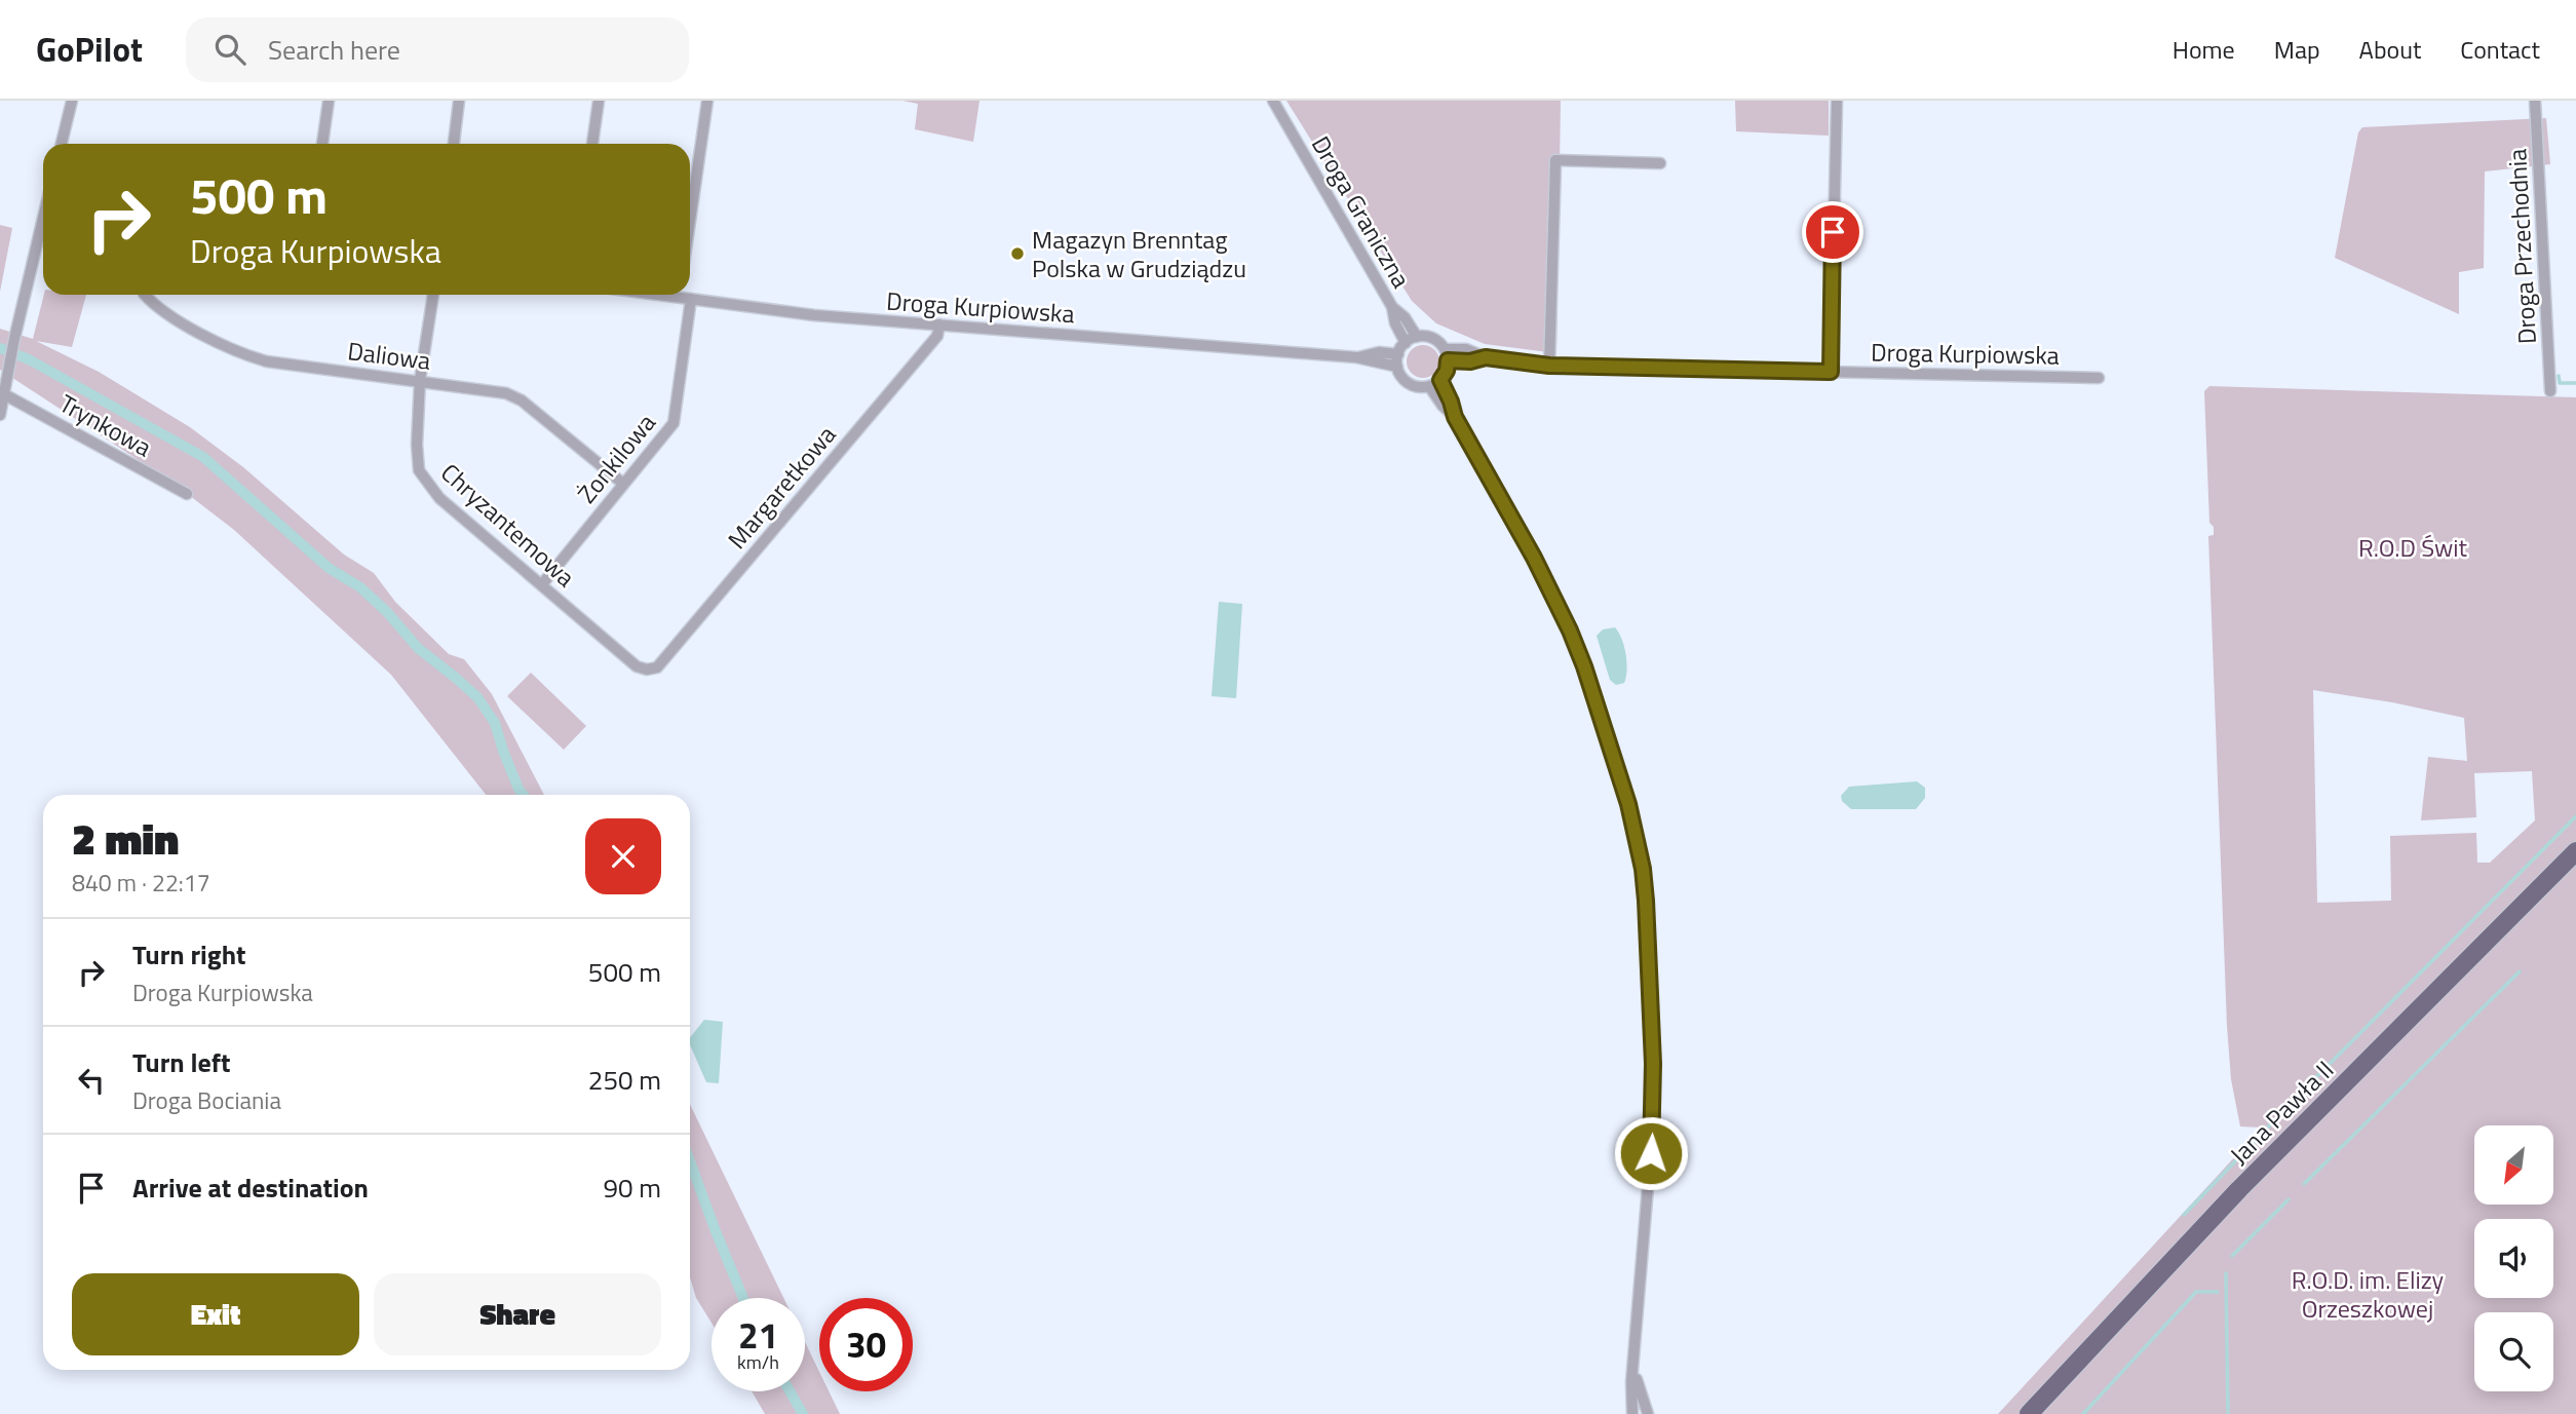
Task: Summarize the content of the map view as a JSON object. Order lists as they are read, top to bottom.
{
  "streets": {
    "main road": ["Jana Pawła II"],
    "street": [
      "Droga Graniczna",
      "Droga Przechodnia",
      "Droga Kurpiowska",
      "Daliowa",
      "Trynkowa",
      "Żonkilowa",
      "Margaretkowa",
      "Chryzantemowa"
    ]
  },
  "crossings": [
    ["Droga Graniczna", "Droga Kurpiowska"],
    ["Droga Kurpiowska", "Żonkilowa"],
    ["Droga Kurpiowska", "Margaretkowa"],
    ["Daliowa", "Żonkilowa"],
    ["Daliowa", "Chryzantemowa"],
    ["Żonkilowa", "Chryzantemowa"],
    ["Margaretkowa", "Chryzantemowa"]
  ],
  "parks": ["R.O.D Świt", "R.O.D. im. Elizy Orzeszkowej"],
  "places": ["Magazyn Brenntag Polska w Grudziądzu"],
  "north": "bottom left",
  "page": {
    "header": "GoPilot",
    "search": "Search here",
    "nav": [
      "Home",
      "Map",
      "About",
      "Contact"
    ],
    "turn": ["500 m", "Droga Kurpiowska"],
    "heading": ["2 min", "840 m · 22:17"],
    "list": [
      {
        "name": "Turn right",
        "note": "Droga Kurpiowska",
        "value": "500 m"
      },
      {
        "name": "Turn left",
        "note": "Droga Bociania",
        "value": "250 m"
      },
      {
        "name": "Arrive at destination",
        "value": "90 m"
      }
    ],
    "buttons": ["Exit", "Share"],
    "speed": "21 km/h",
    "limit": "30"
  }
}
